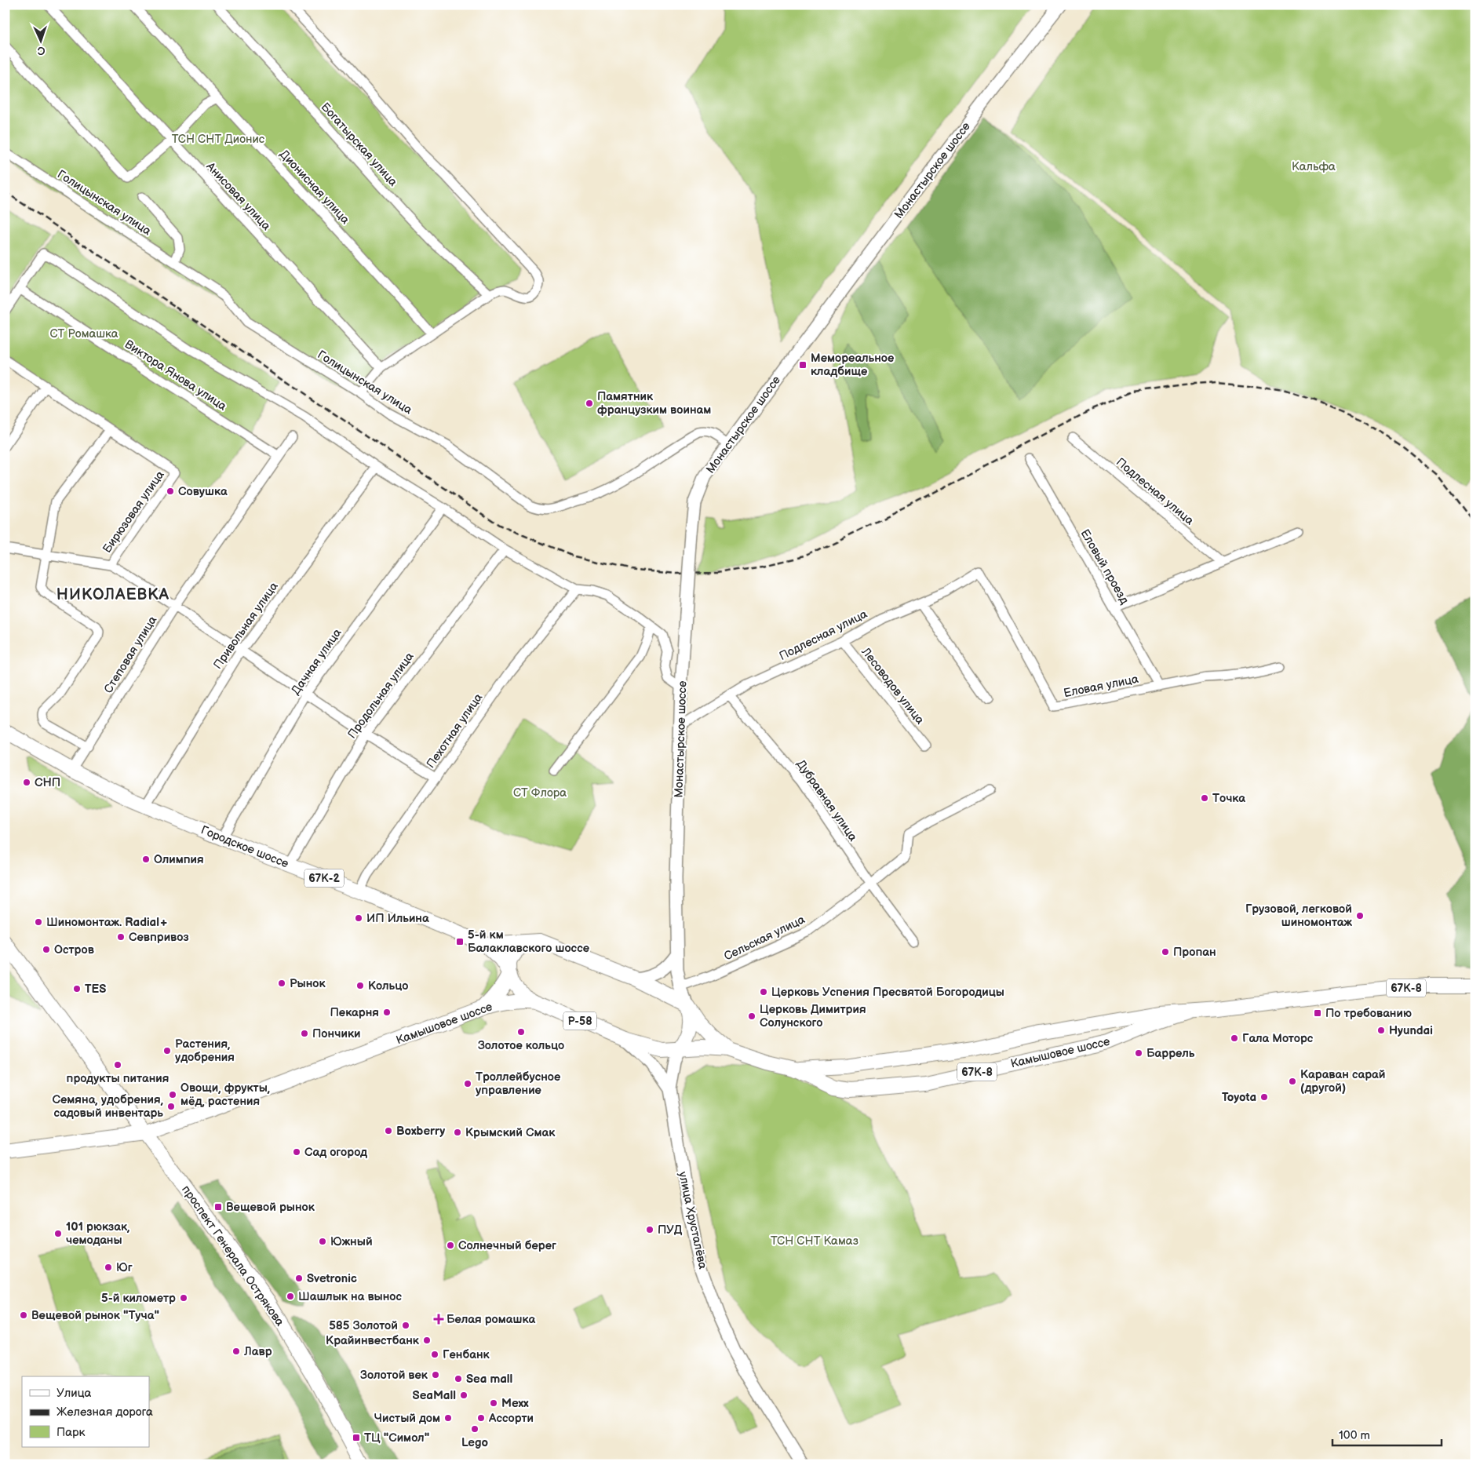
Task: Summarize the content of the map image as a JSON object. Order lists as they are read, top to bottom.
{
  "streets": {
    "main road": [
      "Монастырское шоссе",
      "Городское шоссе",
      "67К-2",
      "67К-8",
      "Р-58",
      "Камышовое шоссе",
      "улица Хрусталёва",
      "проспект Генерала Острякова"
    ],
    "street": [
      "Богатырская улица",
      "Дионисная улица",
      "Анисовая улица",
      "Голицынская улица",
      "Виктора Янова улица",
      "Подлесная улица",
      "Бирюзовая улица",
      "Еловый проезд",
      "Привольная улица",
      "Степовая улица",
      "Дачная улица",
      "Лесоводов улица",
      "Еловая улица",
      "Продольная улица",
      "Пехотная улица",
      "Дубравная улица",
      "Сельская улица"
    ]
  },
  "crossings": [
    ["Монастырское шоссе", "Голицынская улица"],
    ["Монастырское шоссе", "Подлесная улица"],
    ["Монастырское шоссе", "Сельская улица"],
    ["Монастырское шоссе", "67К-8"],
    ["Монастырское шоссе", "Камышовое шоссе"],
    ["Монастырское шоссе", "улица Хрусталёва"],
    ["Виктора Янова улица", "Степовая улица"],
    ["Подлесная улица", "Лесоводов улица"],
    ["Подлесная улица", "Еловая улица"],
    ["Подлесная улица", "Дубравная улица"],
    ["Еловый проезд", "Еловая улица"],
    ["Привольная улица", "Городское шоссе"],
    ["Степовая улица", "Городское шоссе"],
    ["Дачная улица", "Городское шоссе"],
    ["Продольная улица", "Городское шоссе"],
    ["Пехотная улица", "Городское шоссе"],
    ["Дубравная улица", "Сельская улица"],
    ["Городское шоссе", "Камышовое шоссе"],
    ["67К-8", "Камышовое шоссе"],
    ["Камышовое шоссе", "улица Хрусталёва"],
    ["Камышовое шоссе", "проспект Генерала Острякова"]
  ],
  "districts": ["НИКОЛАЕВКА"],
  "parks": [
    "ТСН СНТ Дионис",
    "Кальфа",
    "СТ Ромашка",
    "СТ Флора",
    "ТСН СНТ Камаз"
  ],
  "places": {
    "transit": [
      "Мемореальное кладбище",
      "5-й км Балаклавского шоссе",
      "По требованию",
      "Вещевой рынок",
      "ТЦ \"Симол\""
    ],
    "other": [
      "Памятник французким воинам",
      "Совушка",
      "СНП",
      "Точка",
      "Олимпия",
      "Грузовой, легковой шиномонтаж",
      "ИП Ильина",
      "Шиномонтаж. Radial+",
      "Севпривоз",
      "Остров",
      "Пропан",
      "Рынок",
      "Кольцо",
      "TES",
      "Церковь Успения Пресвятой Богородицы",
      "Пекарня",
      "Церковь Димитрия Солунского",
      "Hyundai",
      "Золотое кольцо",
      "Пончики",
      "Гала Моторс",
      "Растения, удобрения",
      "Баррель",
      "продукты питания",
      "Караван сарай (другой)",
      "Троллейбусное управление",
      "Овощи, фрукты, мёд, растения",
      "Toyota",
      "Семяна, удобрения, садовый инвентарь",
      "Boxberry",
      "Крымский Смак",
      "Сад огород",
      "ПУД",
      "101 рюкзак, чемоданы",
      "Южный",
      "Солнечный берег",
      "Юг",
      "Svetronic",
      "Шашлык на вынос",
      "5-й километр",
      "Вещевой рынок \"Туча\"",
      "585 Золотой",
      "Крайинвестбанк",
      "Лавр",
      "Генбанк",
      "Золотой век",
      "Sea mall",
      "SeaMall",
      "Mexx",
      "Чистый дом",
      "Ассорти",
      "Lego"
    ],
    "health": ["Белая ромашка"]
  },
  "legend": ["Улица", "Железная дорога", "Парк"],
  "scale_bar": "100 m",
  "north": "bottom"
}
